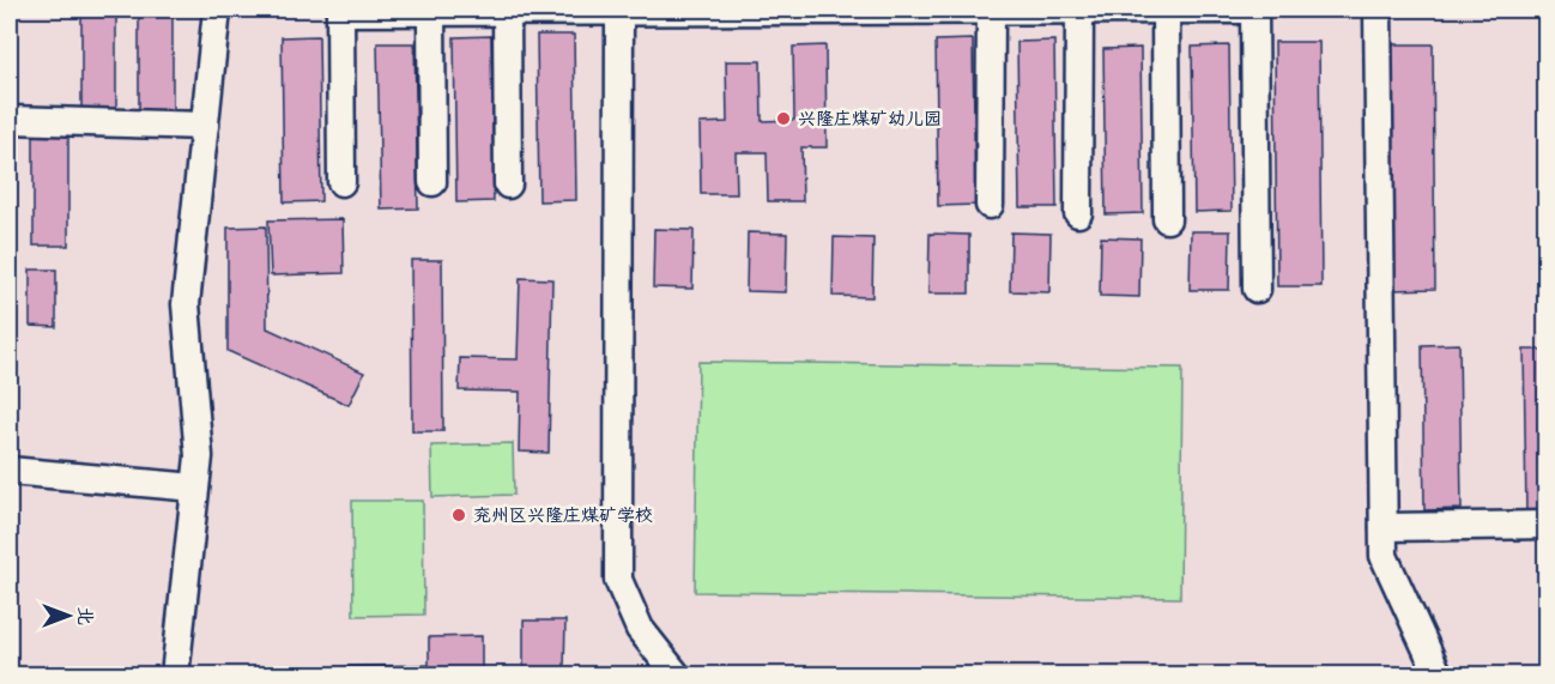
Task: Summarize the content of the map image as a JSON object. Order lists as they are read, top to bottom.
{
  "places": ["兴隆庄煤矿幼儿园", "兖州区兴隆庄煤矿学校"],
  "north": "right"
}
